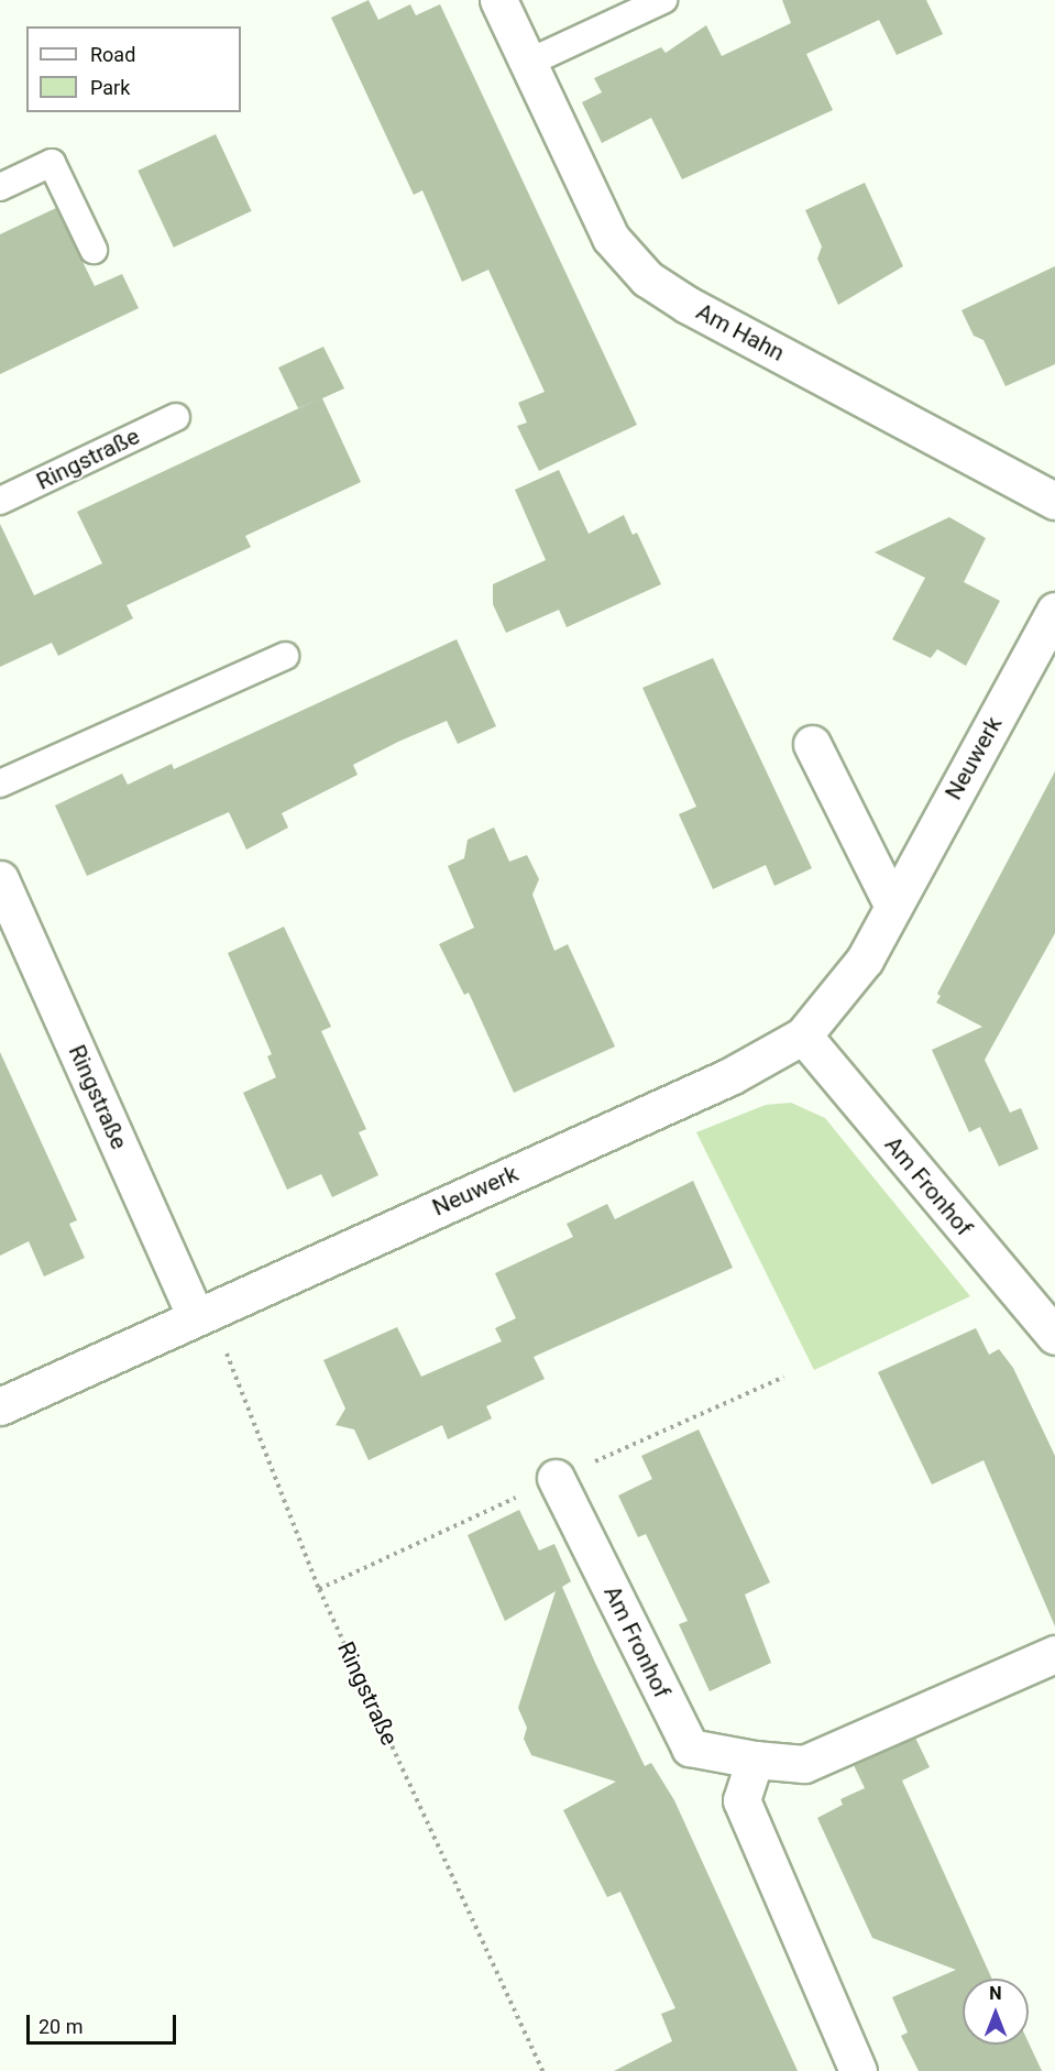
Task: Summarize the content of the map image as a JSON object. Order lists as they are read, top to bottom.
{
  "streets": {
    "street": [
      "Am Hahn",
      "Ringstraße",
      "Neuwerk",
      "Am Fronhof"
    ]
  },
  "crossings": [
    ["Ringstraße", "Neuwerk"],
    ["Neuwerk", "Am Fronhof"]
  ],
  "legend": ["Road", "Park"],
  "scale_bar": "20 m",
  "north": "top"
}
